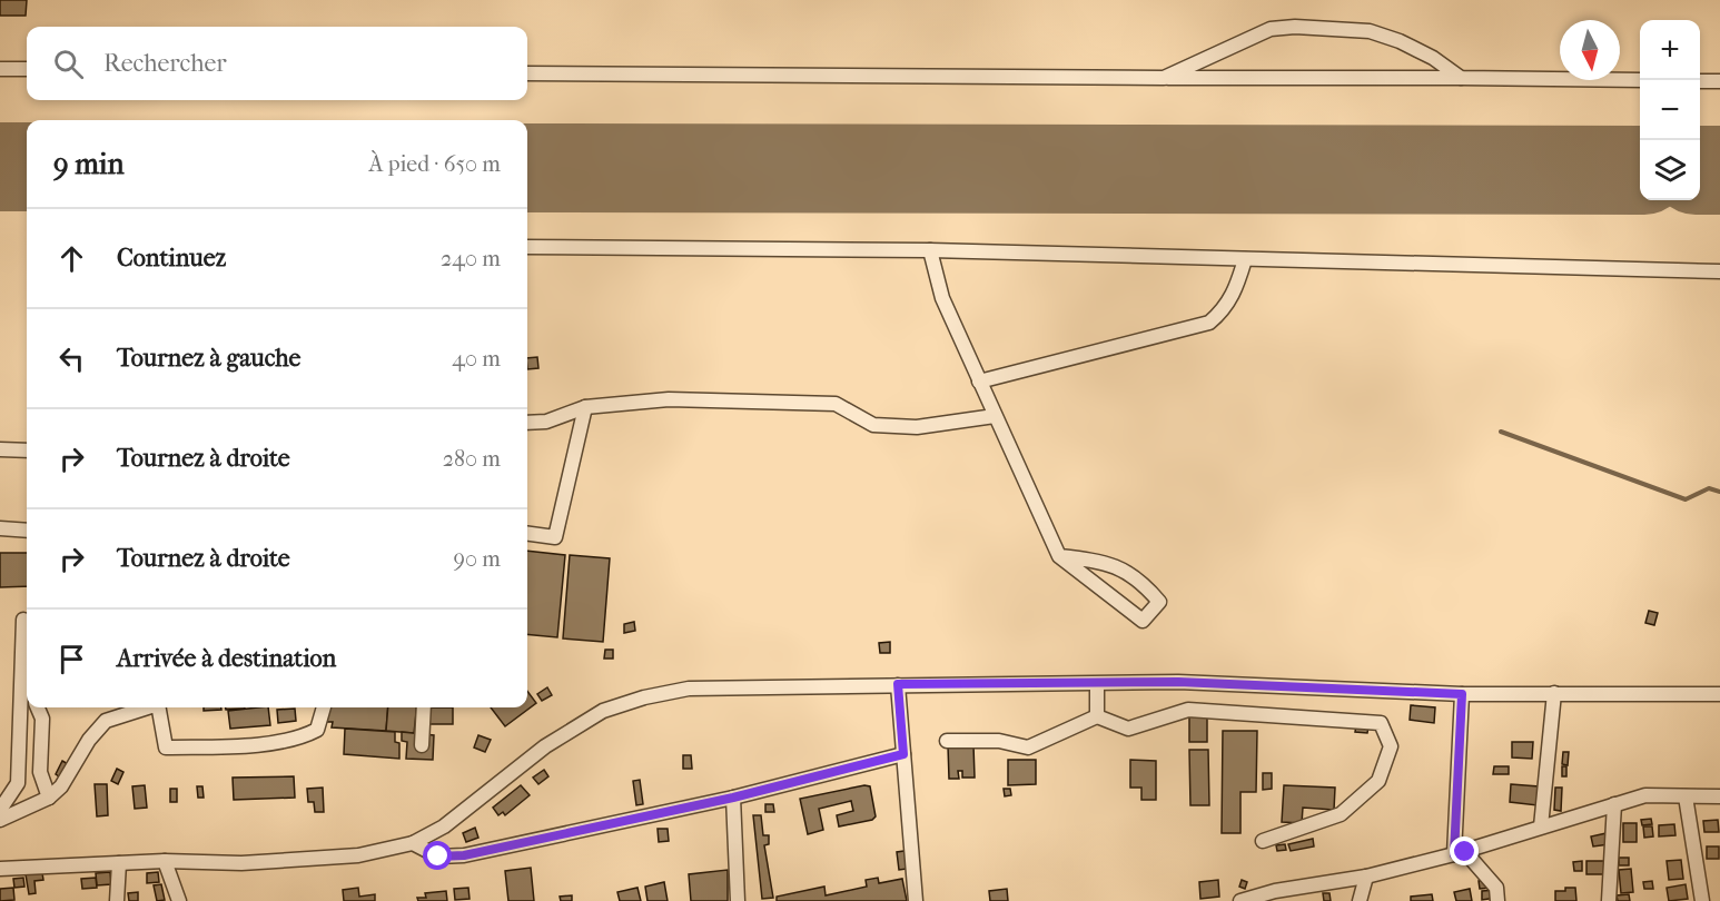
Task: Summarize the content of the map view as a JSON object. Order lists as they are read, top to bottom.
{
  "north": "bottom",
  "page": {
    "map_buttons": ["+", "−"],
    "search": "Rechercher",
    "heading": ["9 min", "À pied · 650 m"],
    "list": [
      ["Continuez", "240 m"],
      ["Tournez à gauche", "40 m"],
      ["Tournez à droite", "280 m"],
      ["Tournez à droite", "90 m"],
      "Arrivée à destination"
    ]
  }
}
